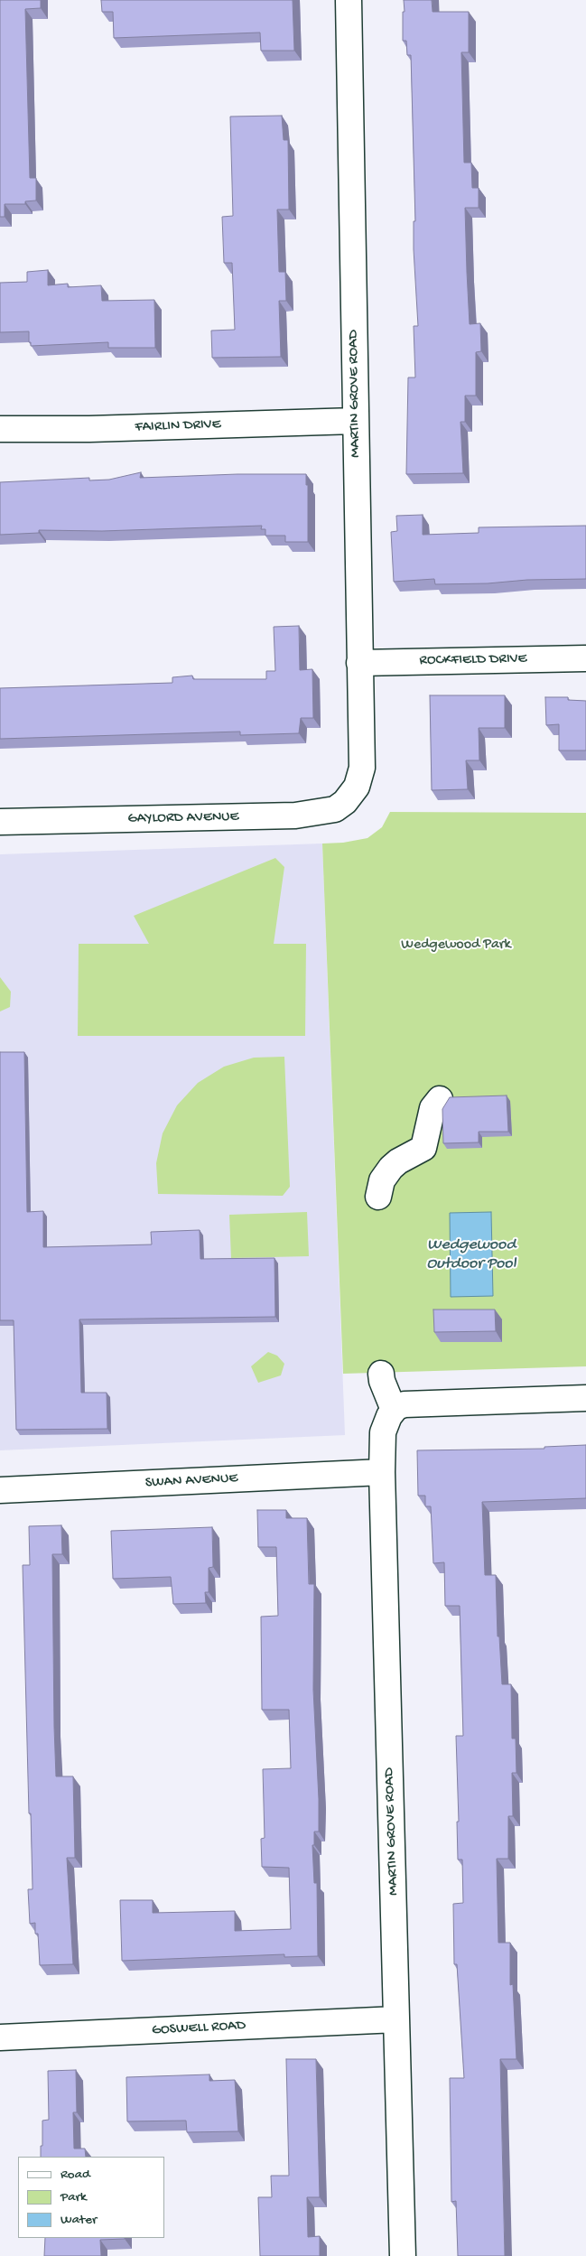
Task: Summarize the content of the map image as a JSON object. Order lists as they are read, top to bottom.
{
  "streets": {
    "street": [
      "MARTIN GROVE ROAD",
      "FAIRLIN DRIVE",
      "ROCKFIELD DRIVE",
      "GAYLORD AVENUE",
      "SWAN AVENUE",
      "GOSWELL ROAD"
    ]
  },
  "crossings": [
    ["MARTIN GROVE ROAD", "FAIRLIN DRIVE"],
    ["MARTIN GROVE ROAD", "ROCKFIELD DRIVE"],
    ["MARTIN GROVE ROAD", "GAYLORD AVENUE"],
    ["MARTIN GROVE ROAD", "SWAN AVENUE"],
    ["MARTIN GROVE ROAD", "GOSWELL ROAD"]
  ],
  "water": ["Wedgewood Outdoor Pool"],
  "parks": ["Wedgewood Park"],
  "legend": ["Road", "Park", "Water"]
}
